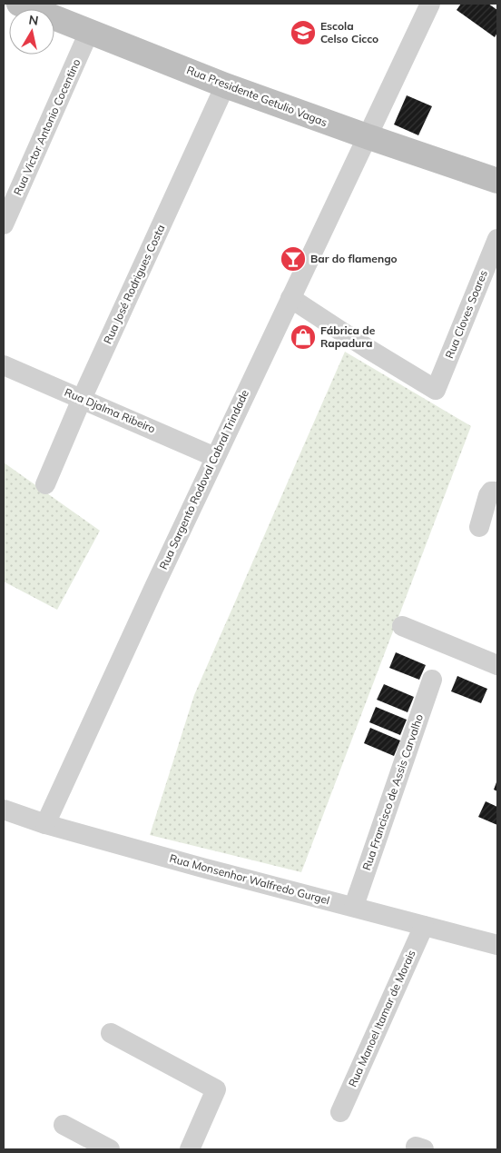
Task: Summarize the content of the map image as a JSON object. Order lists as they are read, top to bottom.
{
  "streets": {
    "street": [
      "Rua Presidente Getulio Vagas",
      "Rua Victor Antonio Cocentino",
      "Rua José Rodrigues Costa",
      "Rua Cloves Soares",
      "Rua Djalma Ribeiro",
      "Rua Sargento Rodoval Cabral Trindade",
      "Rua Francisco de Assis Carvalho",
      "Rua Monsenhor Walfredo Gurgel",
      "Rua Manoel Itamar de Morais"
    ]
  },
  "crossings": [
    ["Rua Presidente Getulio Vagas", "Rua Victor Antonio Cocentino"],
    ["Rua Presidente Getulio Vagas", "Rua José Rodrigues Costa"],
    ["Rua Presidente Getulio Vagas", "Rua Sargento Rodoval Cabral Trindade"],
    ["Rua José Rodrigues Costa", "Rua Djalma Ribeiro"],
    ["Rua Cloves Soares", "Rua Sargento Rodoval Cabral Trindade"],
    ["Rua Djalma Ribeiro", "Rua Sargento Rodoval Cabral Trindade"],
    ["Rua Sargento Rodoval Cabral Trindade", "Rua Monsenhor Walfredo Gurgel"],
    ["Rua Francisco de Assis Carvalho", "Rua Monsenhor Walfredo Gurgel"],
    ["Rua Monsenhor Walfredo Gurgel", "Rua Manoel Itamar de Morais"]
  ],
  "places": {
    "school or university": ["Escola Celso Cicco"],
    "bar": ["Bar do flamengo"],
    "shop": ["Fábrica de Rapadura"]
  },
  "north": "top"
}
